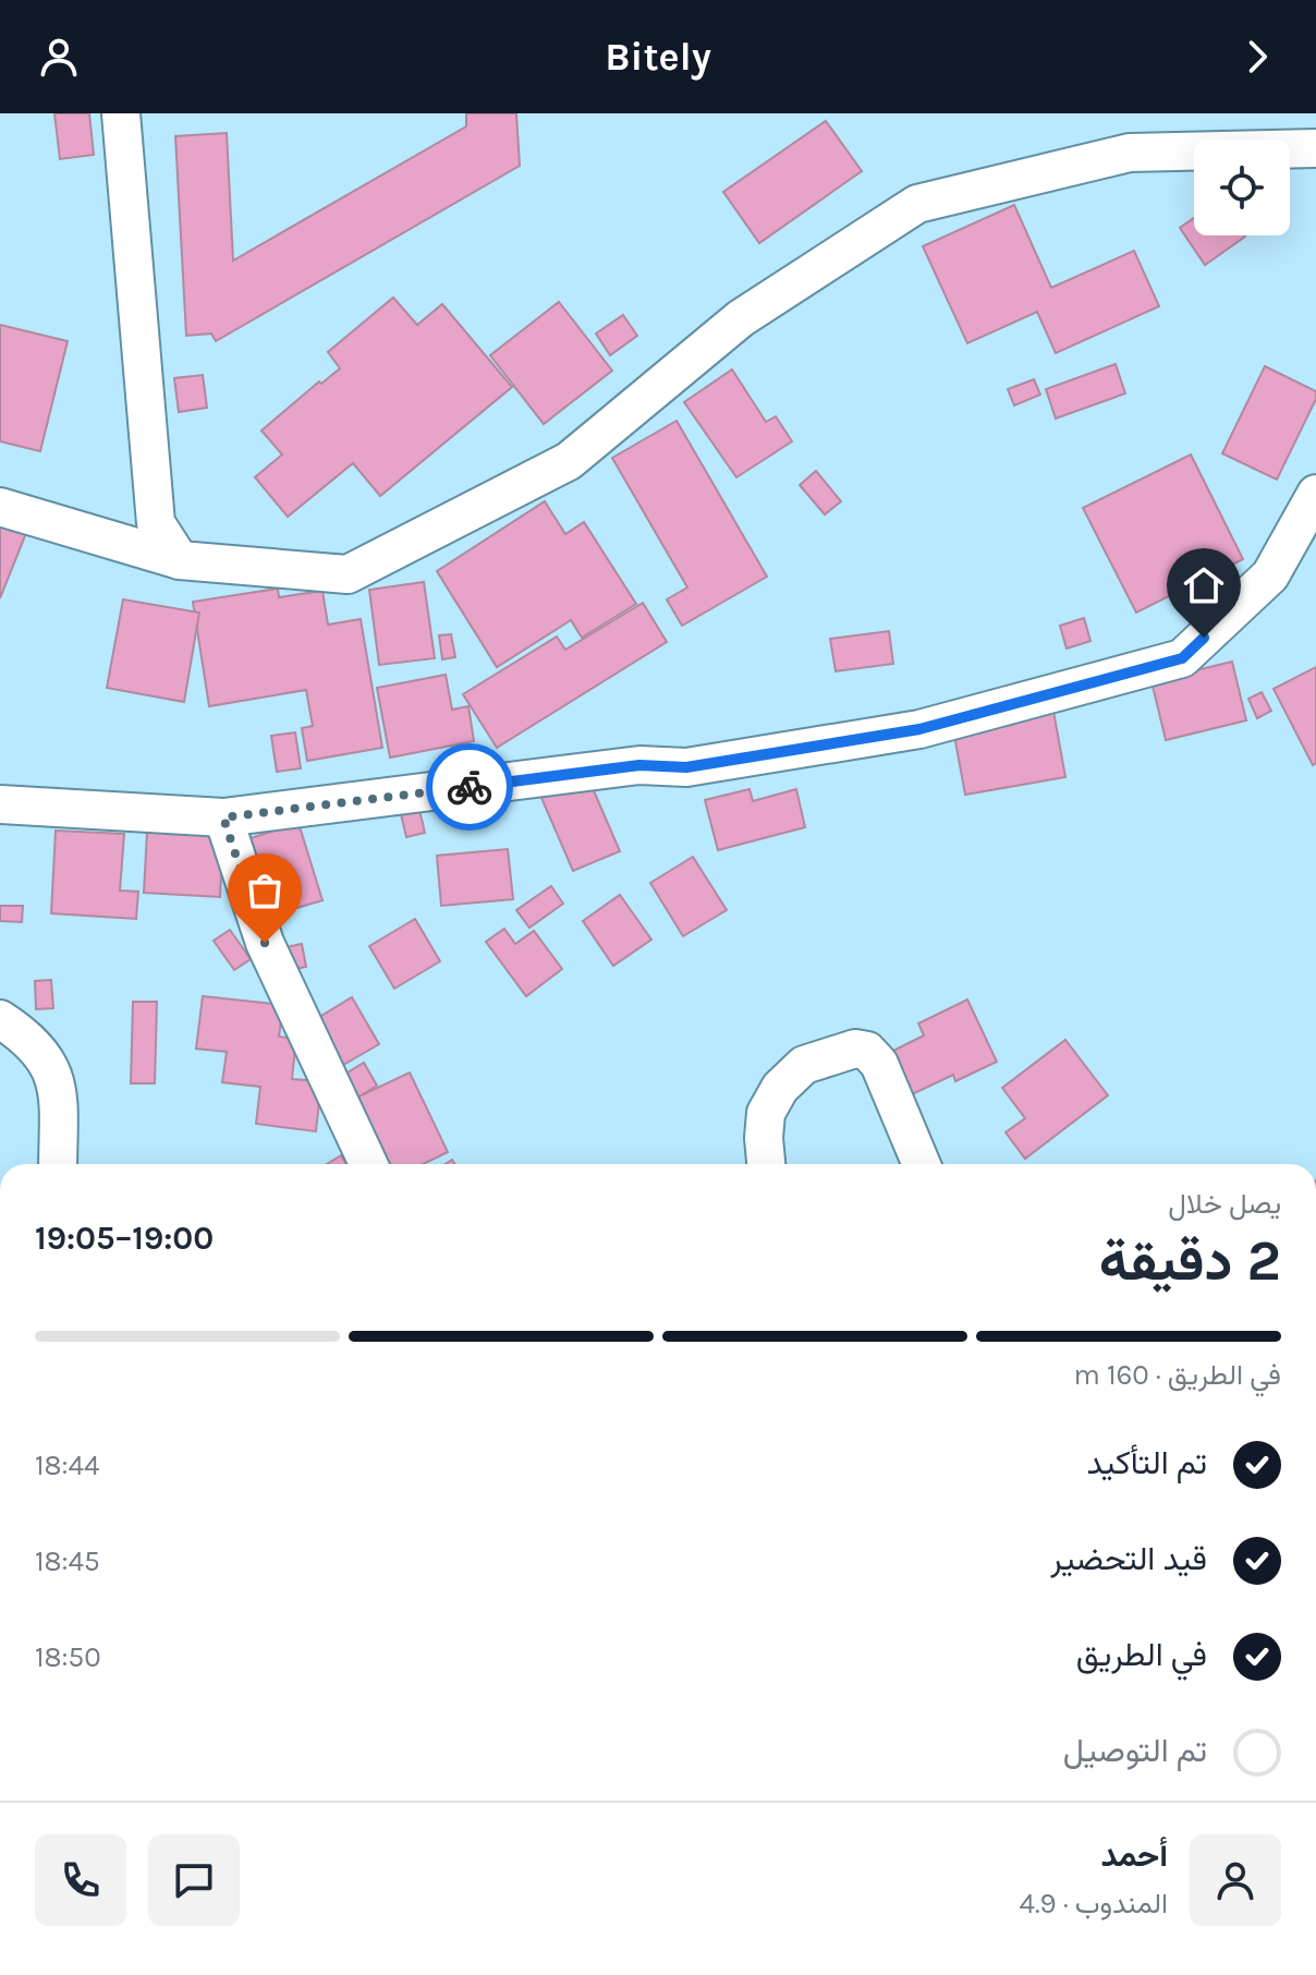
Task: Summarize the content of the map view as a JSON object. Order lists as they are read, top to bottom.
{
  "page": {
    "header": "Bitely",
    "heading": ["2 دقيقة", "يصل خلال", "19:00–19:05"],
    "panel": ["أحمد", "المندوب · 4.9"],
    "bar": "في الطريق · 160 m",
    "list": [
      ["تم التأكيد", "18:44"],
      ["قيد التحضير", "18:45"],
      ["في الطريق", "18:50"],
      "تم التوصيل"
    ]
  }
}
